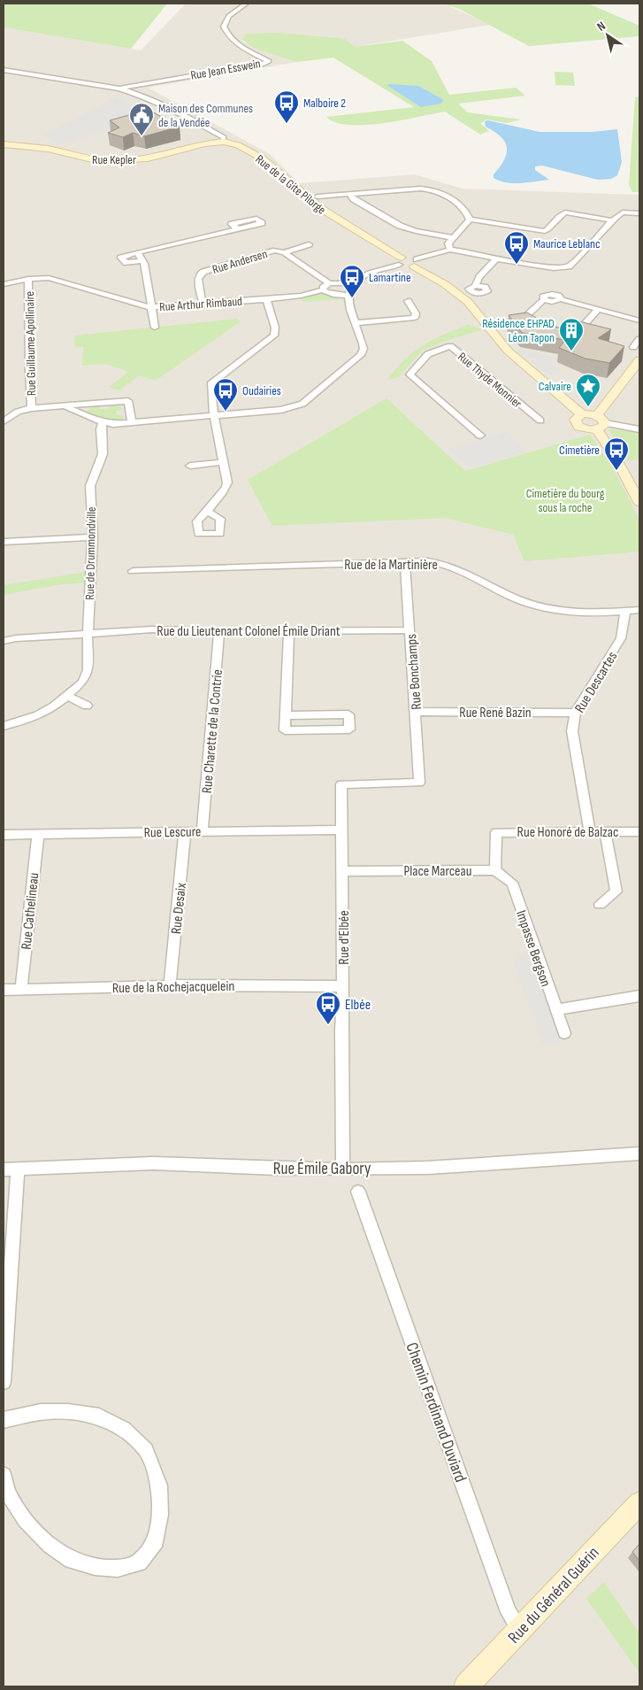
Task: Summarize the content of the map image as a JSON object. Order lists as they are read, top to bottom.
{
  "streets": {
    "street": [
      "Rue Jean Esswein",
      "Rue Kepler",
      "Rue de la Gite Pilorge",
      "Rue Andersen",
      "Rue Arthur Rimbaud",
      "Rue Guillaume Apollinaire",
      "Rue Thyde Monnier",
      "Rue de Drummondville",
      "Rue de la Martinière",
      "Rue du Lieutenant Colonel Émile Driant",
      "Rue Bonchamps",
      "Rue Descartes",
      "Rue René Bazin",
      "Rue Charette de la Contrie",
      "Rue Lescure",
      "Rue Honoré de Balzac",
      "Place Marceau",
      "Rue Desaix",
      "Rue Cathelineau",
      "Rue d'Elbée",
      "Impasse Bergson",
      "Rue de la Rochejacquelein",
      "Rue Émile Gabory",
      "Chemin Ferdinand Duviard",
      "Rue du Général Guérin"
    ]
  },
  "crossings": [
    ["Rue Jean Esswein", "Rue de la Gite Pilorge"],
    ["Rue Kepler", "Rue de la Gite Pilorge"],
    ["Rue Andersen", "Rue Arthur Rimbaud"],
    ["Rue Arthur Rimbaud", "Rue Guillaume Apollinaire"],
    ["Rue de Drummondville", "Rue du Lieutenant Colonel Émile Driant"],
    ["Rue de la Martinière", "Rue Bonchamps"],
    ["Rue de la Martinière", "Rue Descartes"],
    ["Rue du Lieutenant Colonel Émile Driant", "Rue Bonchamps"],
    ["Rue du Lieutenant Colonel Émile Driant", "Rue Charette de la Contrie"],
    ["Rue Bonchamps", "Rue René Bazin"],
    ["Rue Bonchamps", "Rue d'Elbée"],
    ["Rue Descartes", "Rue René Bazin"],
    ["Rue Descartes", "Rue Honoré de Balzac"],
    ["Rue Charette de la Contrie", "Rue Lescure"],
    ["Rue Lescure", "Rue Desaix"],
    ["Rue Lescure", "Rue Cathelineau"],
    ["Rue Lescure", "Rue d'Elbée"],
    ["Rue Honoré de Balzac", "Place Marceau"],
    ["Rue Honoré de Balzac", "Impasse Bergson"],
    ["Place Marceau", "Rue d'Elbée"],
    ["Place Marceau", "Impasse Bergson"],
    ["Rue Desaix", "Rue de la Rochejacquelein"],
    ["Rue Cathelineau", "Rue de la Rochejacquelein"],
    ["Rue d'Elbée", "Rue de la Rochejacquelein"],
    ["Rue d'Elbée", "Rue Émile Gabory"],
    ["Chemin Ferdinand Duviard", "Rue du Général Guérin"]
  ],
  "parks": ["Cimetière du bourg sous la roche"],
  "places": {
    "bus stop": [
      "Malboire 2",
      "Maurice Leblanc",
      "Lamartine",
      "Oudairies",
      "Cimetière",
      "Elbée"
    ],
    "public building": ["Maison des Communes de la Vendée"],
    "building": ["Résidence EHPAD Léon Tapon"],
    "place": ["Calvaire"]
  },
  "north": "top left"
}
